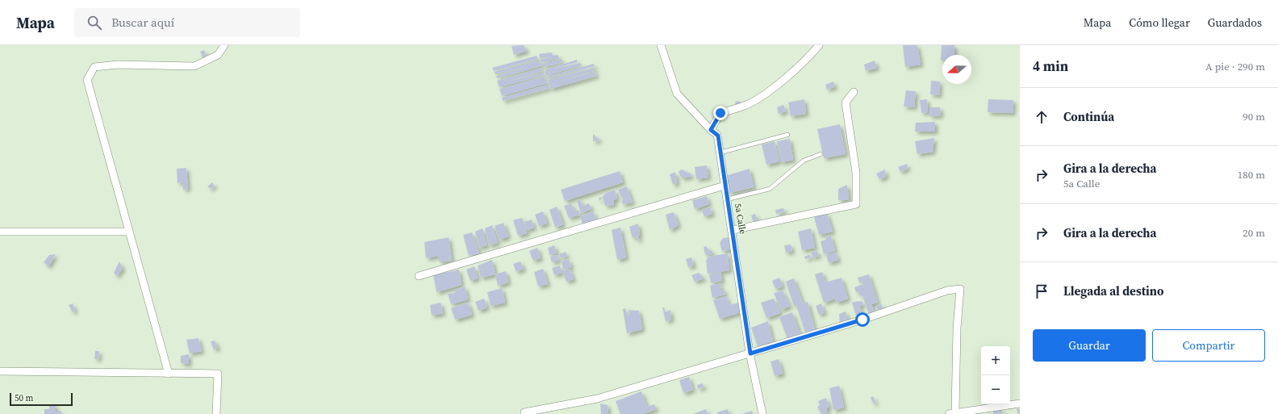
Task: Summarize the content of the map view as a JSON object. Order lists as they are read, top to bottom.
{
  "streets": {
    "street": ["5a Calle"]
  },
  "scale_bar": "50 m",
  "north": "left",
  "page": {
    "header": "Mapa",
    "search": "Buscar aquí",
    "nav": ["Mapa", "Cómo llegar", "Guardados"],
    "heading": ["4 min", "A pie · 290 m"],
    "list": [
      ["Continúa", "90 m"],
      ["Gira a la derecha", "5a Calle", "180 m"],
      ["Gira a la derecha", "20 m"],
      "Llegada al destino"
    ],
    "buttons": ["Guardar", "Compartir"],
    "map_buttons": ["+", "−"],
    "scale": "50 m"
  }
}
